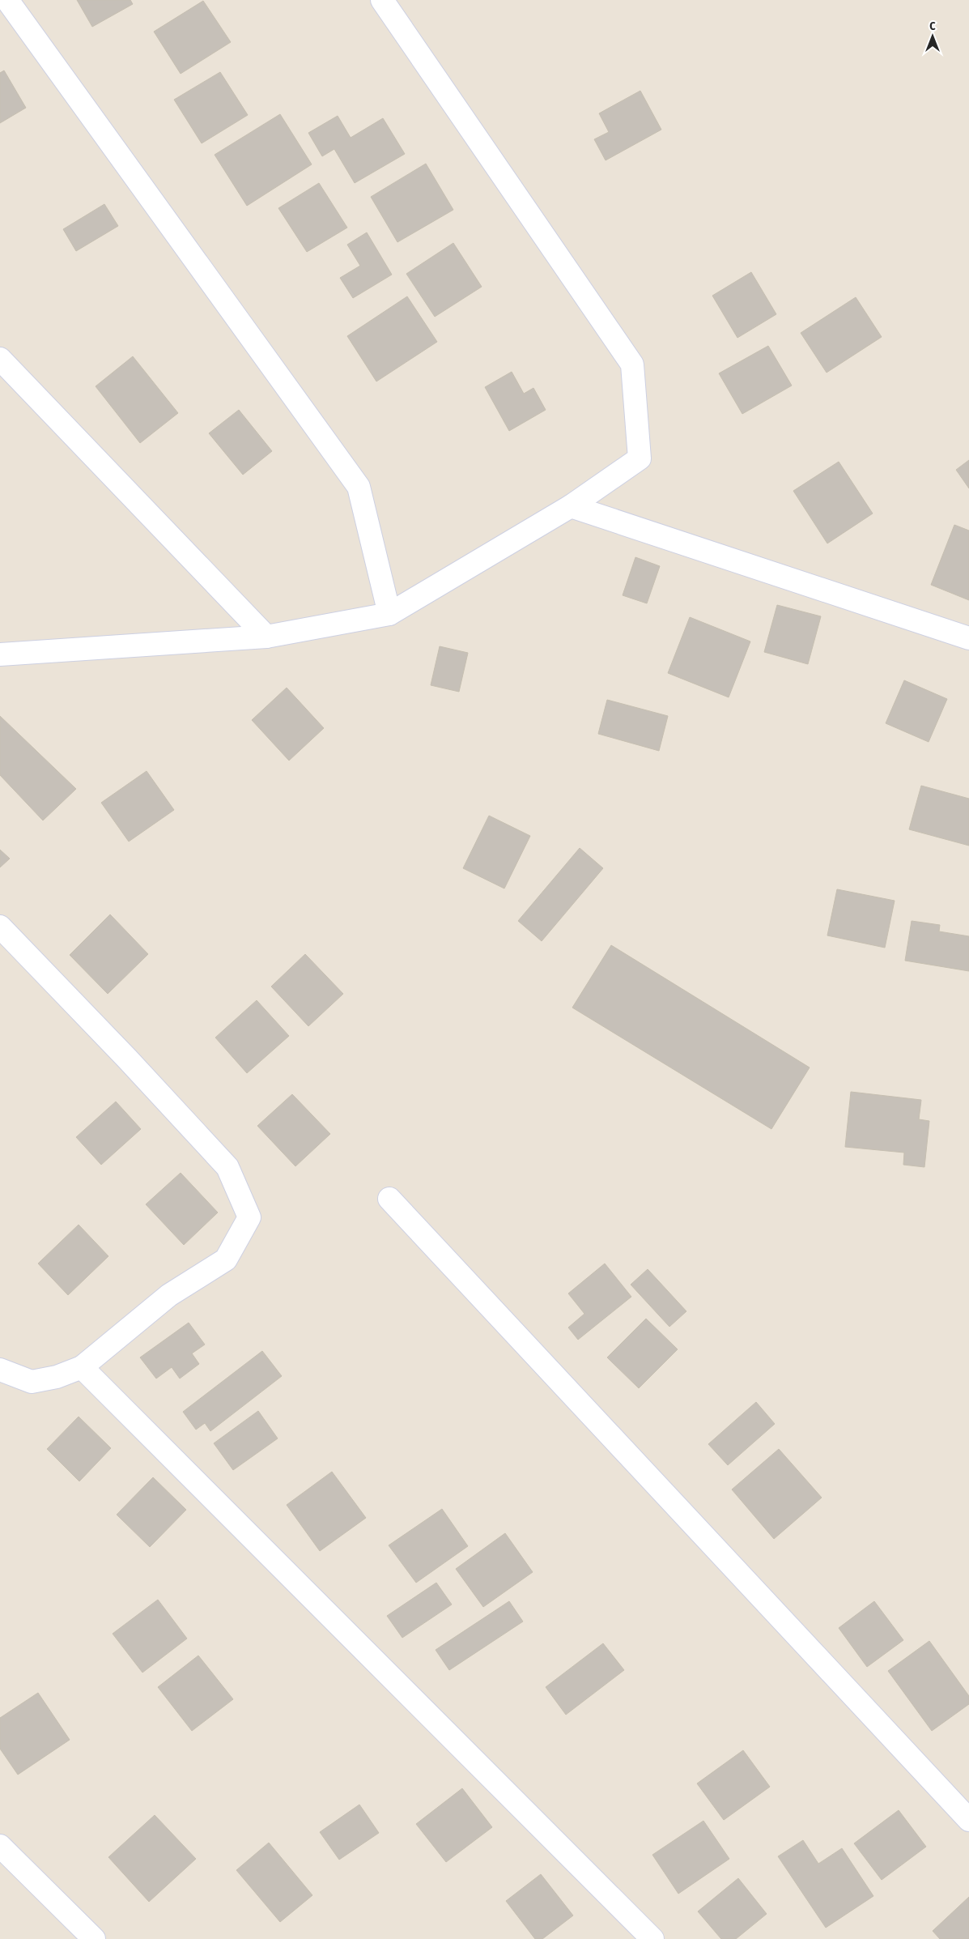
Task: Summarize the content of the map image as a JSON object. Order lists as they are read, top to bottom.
{
  "north": "top"
}
